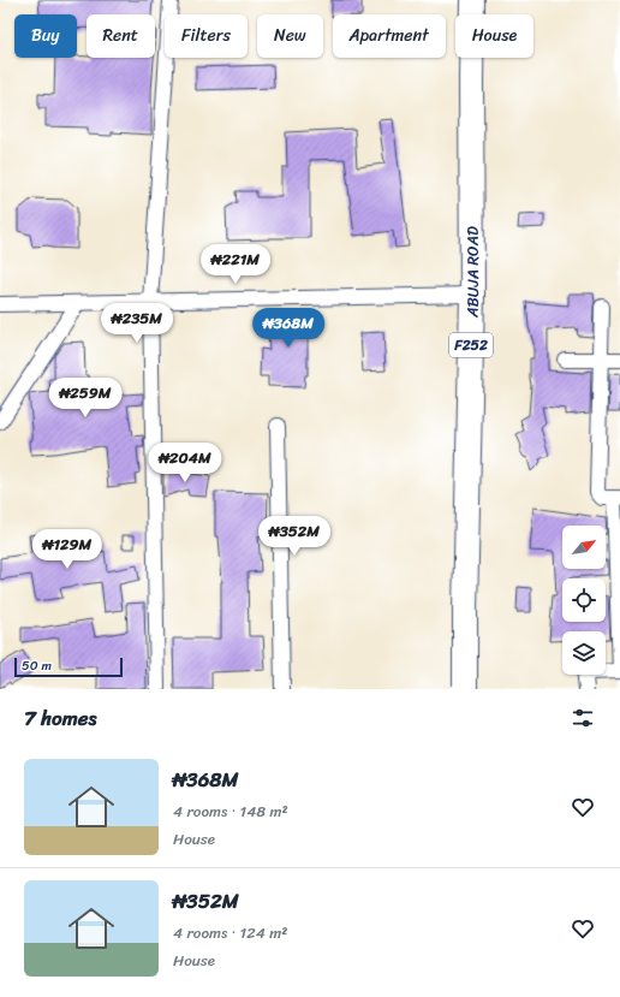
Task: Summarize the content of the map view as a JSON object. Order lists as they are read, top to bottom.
{
  "streets": {
    "main road": ["ABUJA ROAD", "F252"]
  },
  "scale_bar": "50 m",
  "north": "top right",
  "page": {
    "chip": [
      "Buy",
      "Rent",
      "Filters",
      "New",
      "Apartment",
      "House"
    ],
    "price": [
      "₦221M",
      "₦235M",
      "₦368M",
      "₦259M",
      "₦204M",
      "₦352M",
      "₦129M"
    ],
    "scale": "50 m",
    "heading": "7 homes",
    "list": [
      {
        "name": "₦368M",
        "note": "4 rooms · 148 m² · House"
      },
      {
        "name": "₦352M",
        "note": "4 rooms · 124 m² · House"
      }
    ]
  }
}
